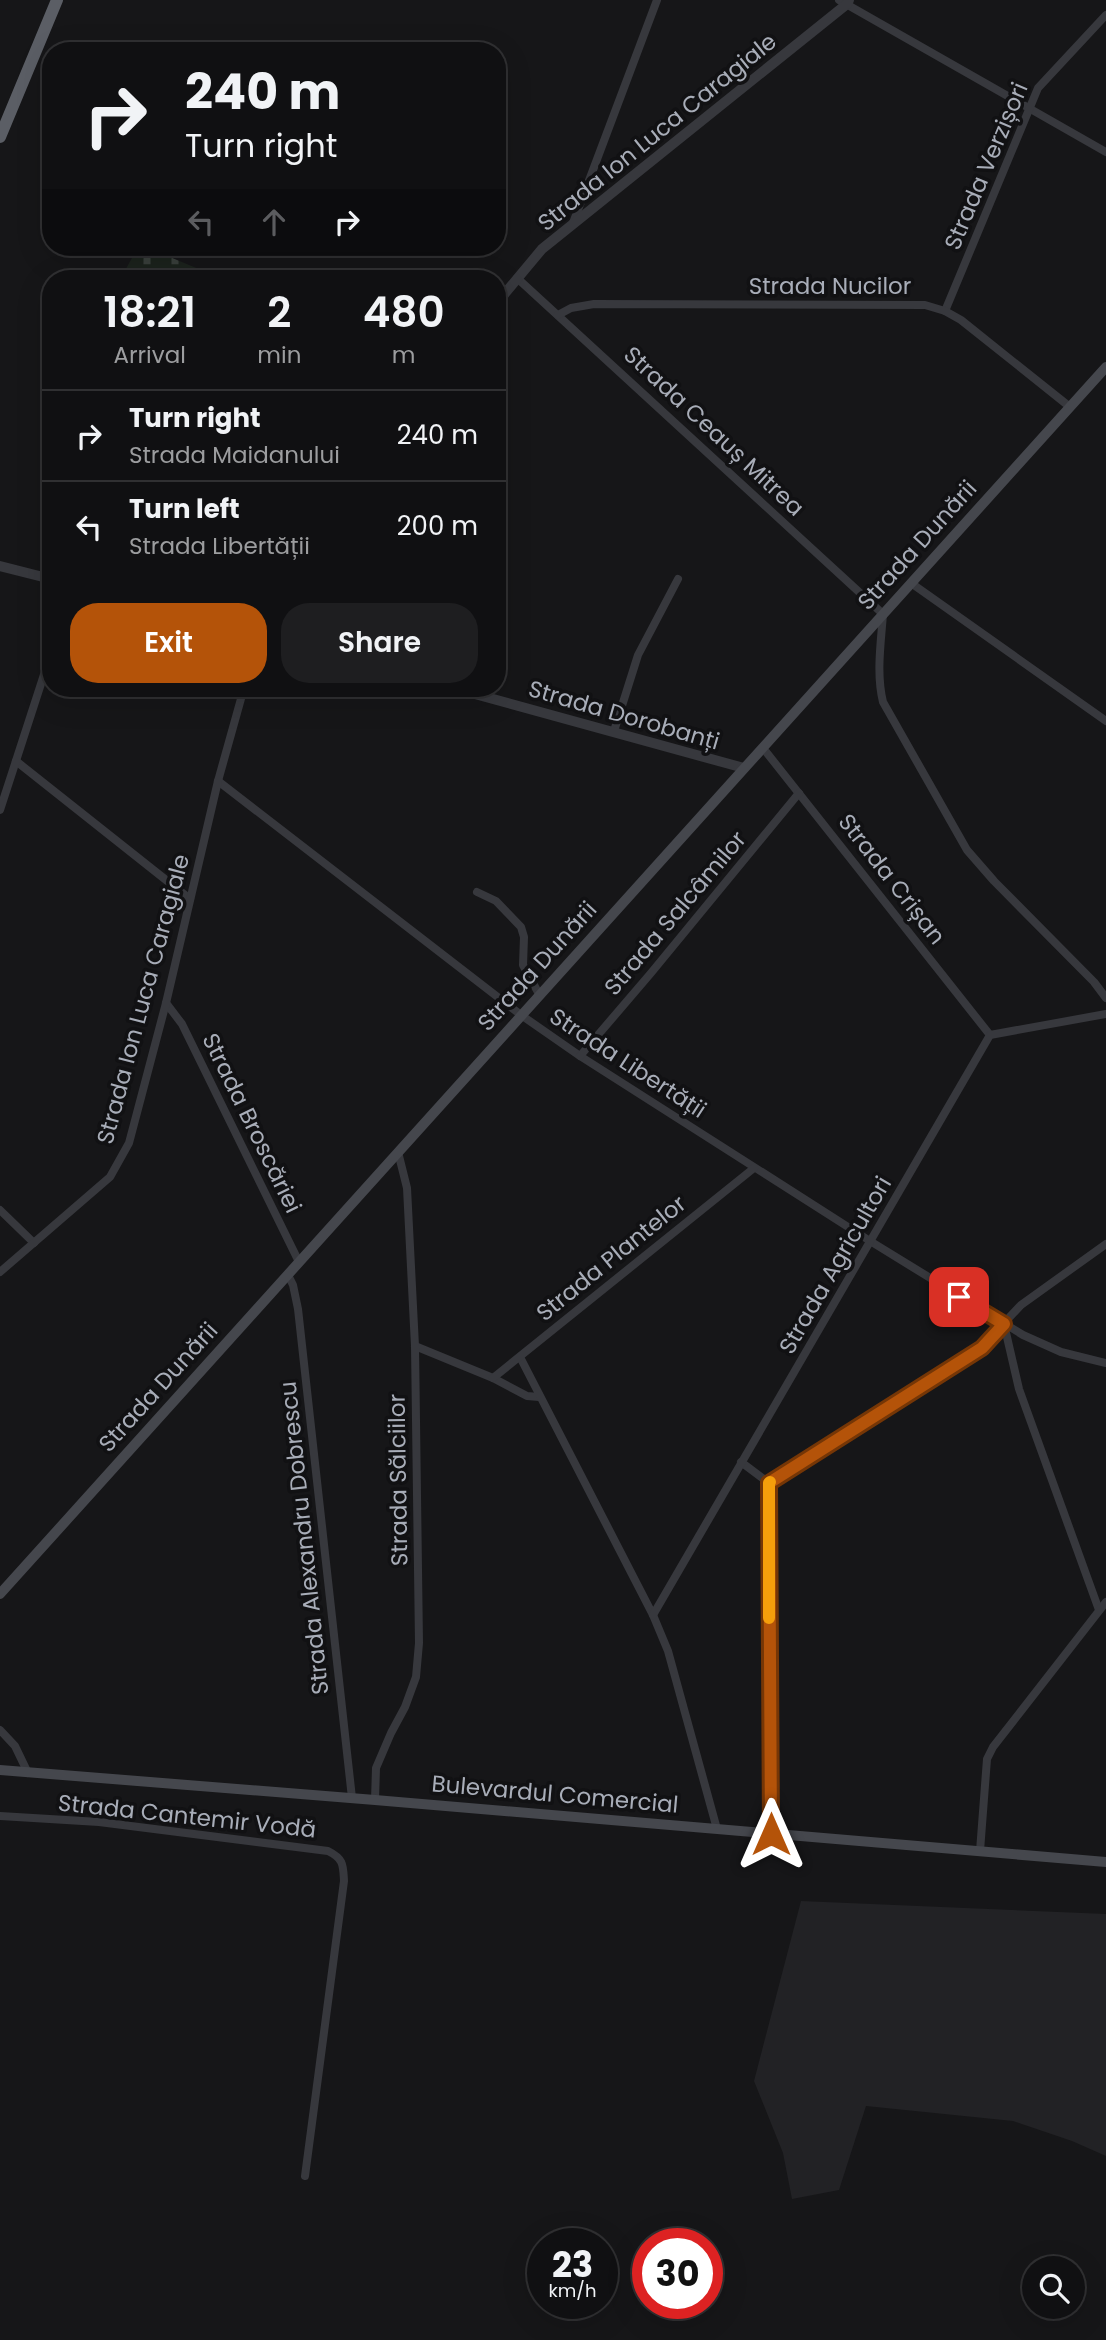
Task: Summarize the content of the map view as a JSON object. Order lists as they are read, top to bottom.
{
  "streets": {
    "main road": ["Strada Dunării", "Bulevardul Comercial"],
    "street": [
      "Strada Ion Luca Caragiale",
      "Strada Verzișori",
      "Strada Nucilor",
      "Strada Ceauș Mitrea",
      "Strada Dorobanți",
      "Strada Crișan",
      "Strada Salcâmilor",
      "Strada Libertății",
      "Strada Broscăriei",
      "Strada Plantelor",
      "Strada Agricultori",
      "Strada Sălciilor",
      "Strada Alexandru Dobrescu",
      "Strada Cantemir Vodă"
    ]
  },
  "crossings": [
    ["Strada Ion Luca Caragiale", "Strada Ceauș Mitrea"],
    ["Strada Ion Luca Caragiale", "Strada Libertății"],
    ["Strada Ion Luca Caragiale", "Strada Broscăriei"],
    ["Strada Verzișori", "Strada Nucilor"],
    ["Strada Nucilor", "Strada Ceauș Mitrea"],
    ["Strada Nucilor", "Strada Dunării"],
    ["Strada Ceauș Mitrea", "Strada Dunării"],
    ["Strada Dunării", "Strada Dorobanți"],
    ["Strada Dunării", "Strada Crișan"],
    ["Strada Dunării", "Strada Libertății"],
    ["Strada Dunării", "Strada Broscăriei"],
    ["Strada Dunării", "Strada Sălciilor"],
    ["Strada Dunării", "Strada Alexandru Dobrescu"],
    ["Strada Crișan", "Strada Salcâmilor"],
    ["Strada Crișan", "Strada Agricultori"],
    ["Strada Salcâmilor", "Strada Libertății"],
    ["Strada Libertății", "Strada Plantelor"],
    ["Strada Libertății", "Strada Agricultori"],
    ["Strada Sălciilor", "Bulevardul Comercial"],
    ["Strada Alexandru Dobrescu", "Bulevardul Comercial"]
  ],
  "page": {
    "turn": ["240 m", "Turn right"],
    "eta": [
      "18:21",
      "Arrival",
      "2",
      "min",
      "480",
      "m"
    ],
    "list": [
      {
        "name": "Turn right",
        "note": "Strada Maidanului",
        "value": "240 m"
      },
      {
        "name": "Turn left",
        "note": "Strada Libertății",
        "value": "200 m"
      }
    ],
    "buttons": ["Exit", "Share"],
    "speed": "23 km/h",
    "limit": "30"
  }
}
